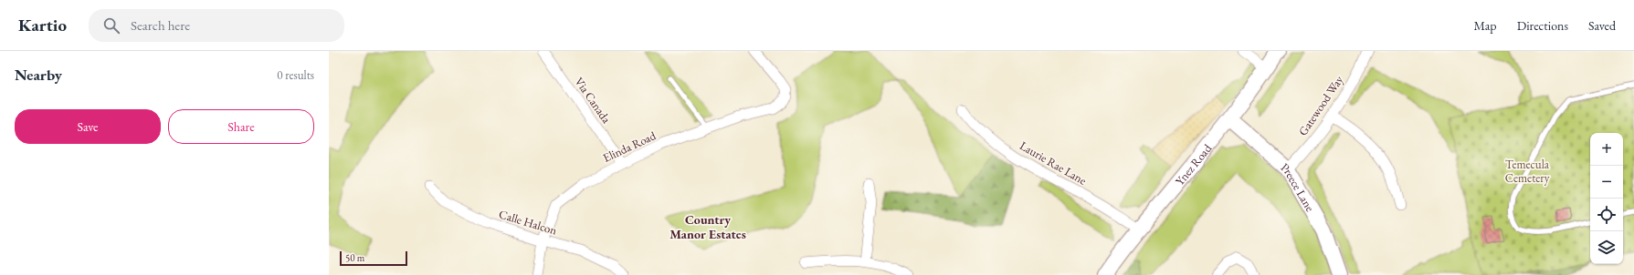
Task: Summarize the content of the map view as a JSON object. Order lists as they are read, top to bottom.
{
  "streets": {
    "main road": ["Ynez Road", "Preece Lane"],
    "street": [
      "Via Canada",
      "Gatewood Way",
      "Elinda Road",
      "Laurie Rae Lane",
      "Calle Halcon"
    ]
  },
  "crossings": [
    ["Via Canada", "Elinda Road"],
    ["Gatewood Way", "Preece Lane"],
    ["Elinda Road", "Calle Halcon"],
    ["Laurie Rae Lane", "Ynez Road"],
    ["Ynez Road", "Preece Lane"]
  ],
  "districts": ["Country Manor Estates"],
  "parks": ["Temecula Cemetery"],
  "scale_bar": "50 m",
  "page": {
    "header": "Kartio",
    "search": "Search here",
    "nav": ["Map", "Directions", "Saved"],
    "heading": ["Nearby", "0 results"],
    "buttons": ["Save", "Share"],
    "map_buttons": ["+", "−"],
    "scale": "50 m"
  }
}
